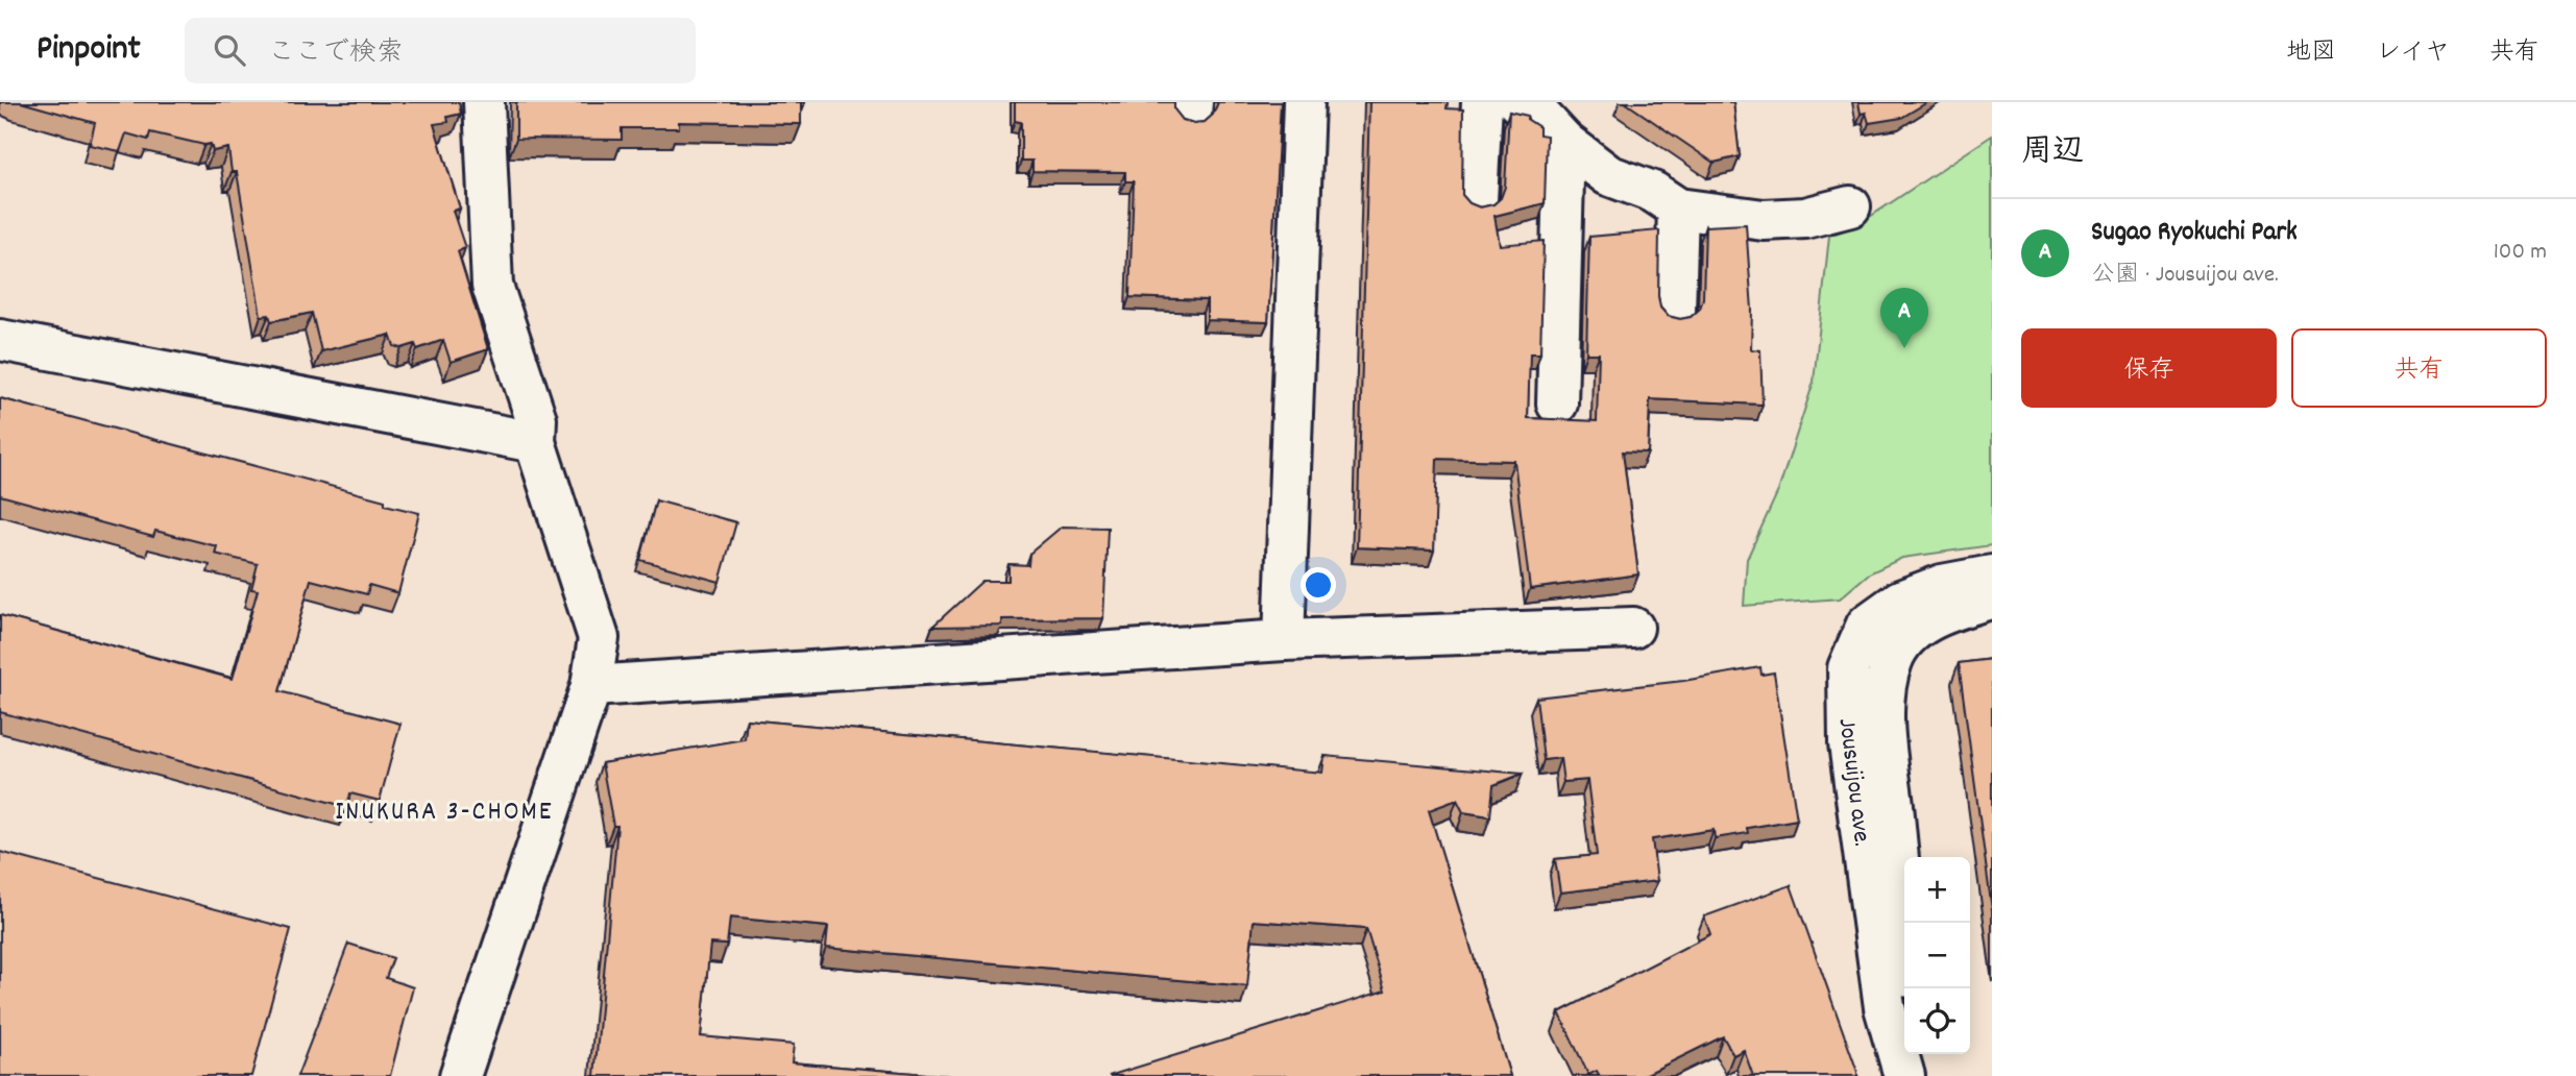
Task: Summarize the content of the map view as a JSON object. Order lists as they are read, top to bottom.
{
  "streets": {
    "street": ["Jousuijou ave."]
  },
  "districts": ["INUKURA 3-CHOME"],
  "page": {
    "header": "Pinpoint",
    "search": "ここで検索",
    "nav": ["地図", "レイヤ", "共有"],
    "heading": "周辺",
    "list": [
      {
        "mark": "A",
        "name": "Sugao Ryokuchi Park",
        "note": "公園 · Jousuijou ave.",
        "value": "100 m"
      }
    ],
    "pins": "A",
    "buttons": ["保存", "共有"],
    "map_buttons": ["+", "−"]
  }
}
